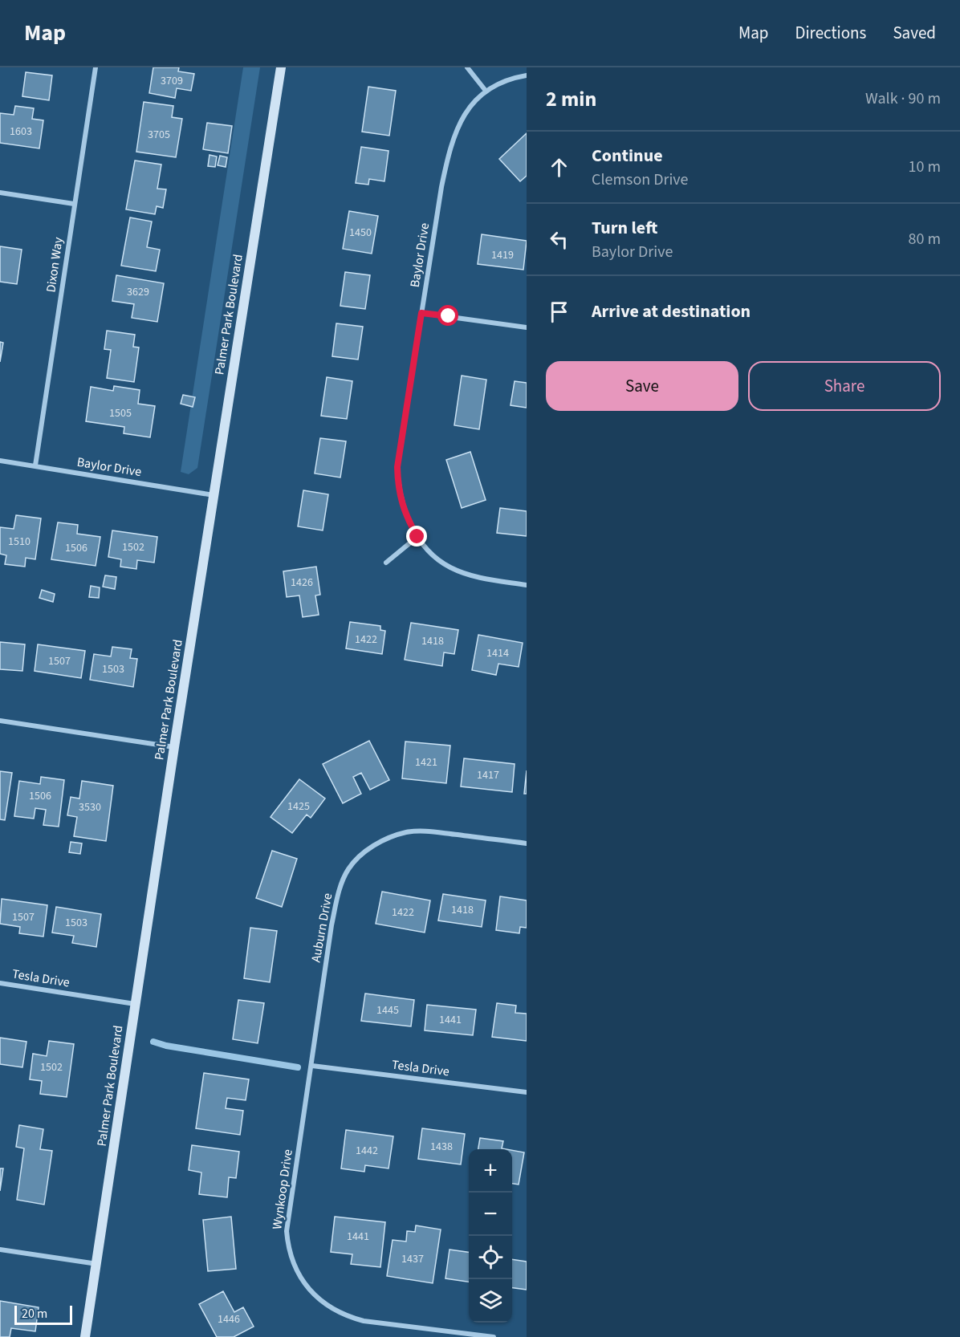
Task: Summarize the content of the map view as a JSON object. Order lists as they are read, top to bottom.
{
  "streets": {
    "main road": ["Palmer Park Boulevard"],
    "street": [
      "Baylor Drive",
      "Dixon Way",
      "Auburn Drive",
      "Tesla Drive",
      "Wynkoop Drive"
    ]
  },
  "crossings": [
    ["Baylor Drive", "Dixon Way"],
    ["Baylor Drive", "Palmer Park Boulevard"],
    ["Palmer Park Boulevard", "Tesla Drive"],
    ["Auburn Drive", "Tesla Drive"],
    ["Auburn Drive", "Wynkoop Drive"],
    ["Tesla Drive", "Wynkoop Drive"]
  ],
  "house_numbers": [
    "3709",
    "1603",
    "3705",
    "1450",
    "1419",
    "3629",
    "1505",
    "1510",
    "1502",
    "1506",
    "1426",
    "1422",
    "1418",
    "1414",
    "1507",
    "1503",
    "1421",
    "1417",
    "1506",
    "1425",
    "3530",
    "1418",
    "1422",
    "1507",
    "1503",
    "1445",
    "1441",
    "1502",
    "1438",
    "1442",
    "1441",
    "1437",
    "1446"
  ],
  "scale_bar": "20 m",
  "page": {
    "header": "Map",
    "nav": ["Map", "Directions", "Saved"],
    "heading": ["2 min", "Walk · 90 m"],
    "list": [
      ["Continue", "Clemson Drive", "10 m"],
      ["Turn left", "Baylor Drive", "80 m"],
      "Arrive at destination"
    ],
    "buttons": ["Save", "Share"],
    "map_buttons": ["+", "−"],
    "scale": "20 m"
  }
}
